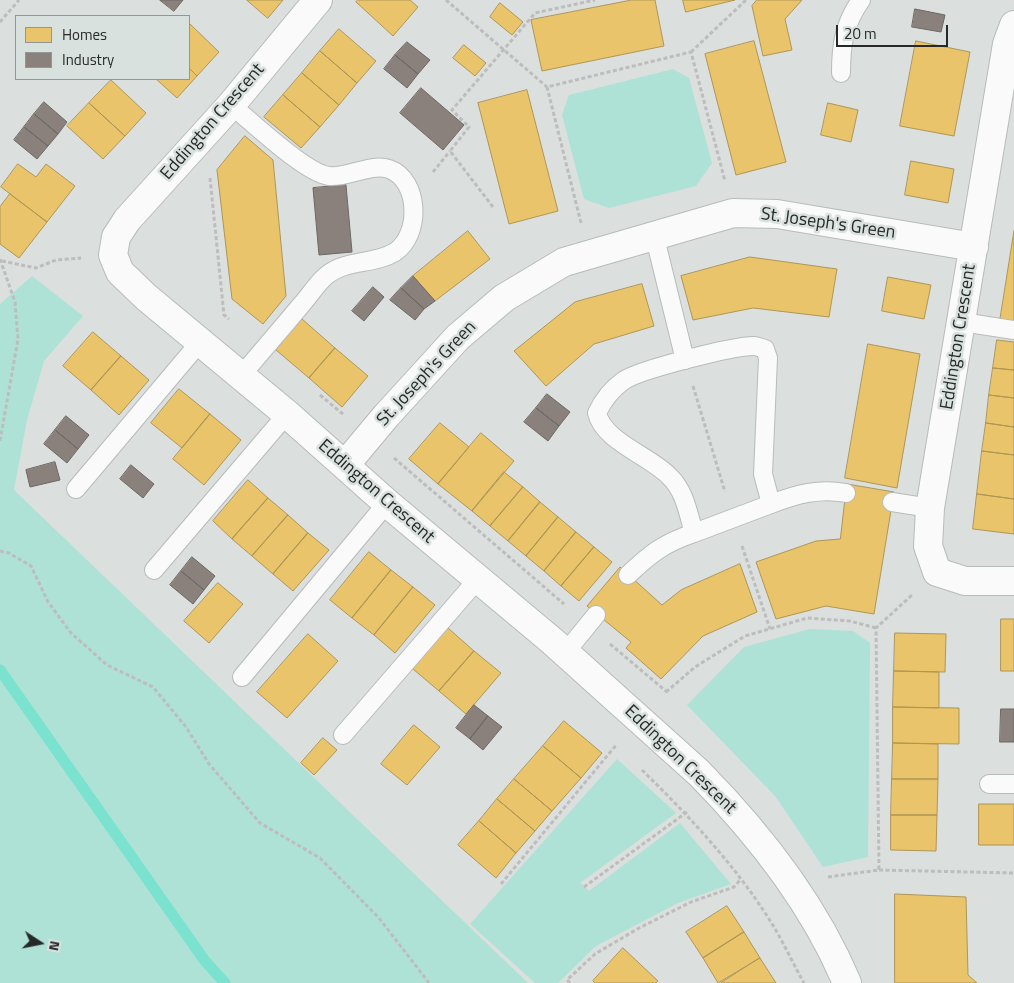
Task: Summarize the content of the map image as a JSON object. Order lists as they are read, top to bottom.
{
  "streets": {
    "street": ["Eddington Crescent", "St. Joseph's Green"]
  },
  "crossings": [
    ["Eddington Crescent", "St. Joseph's Green"]
  ],
  "legend": ["Homes", "Industry"],
  "scale_bar": "20 m",
  "north": "right"
}
